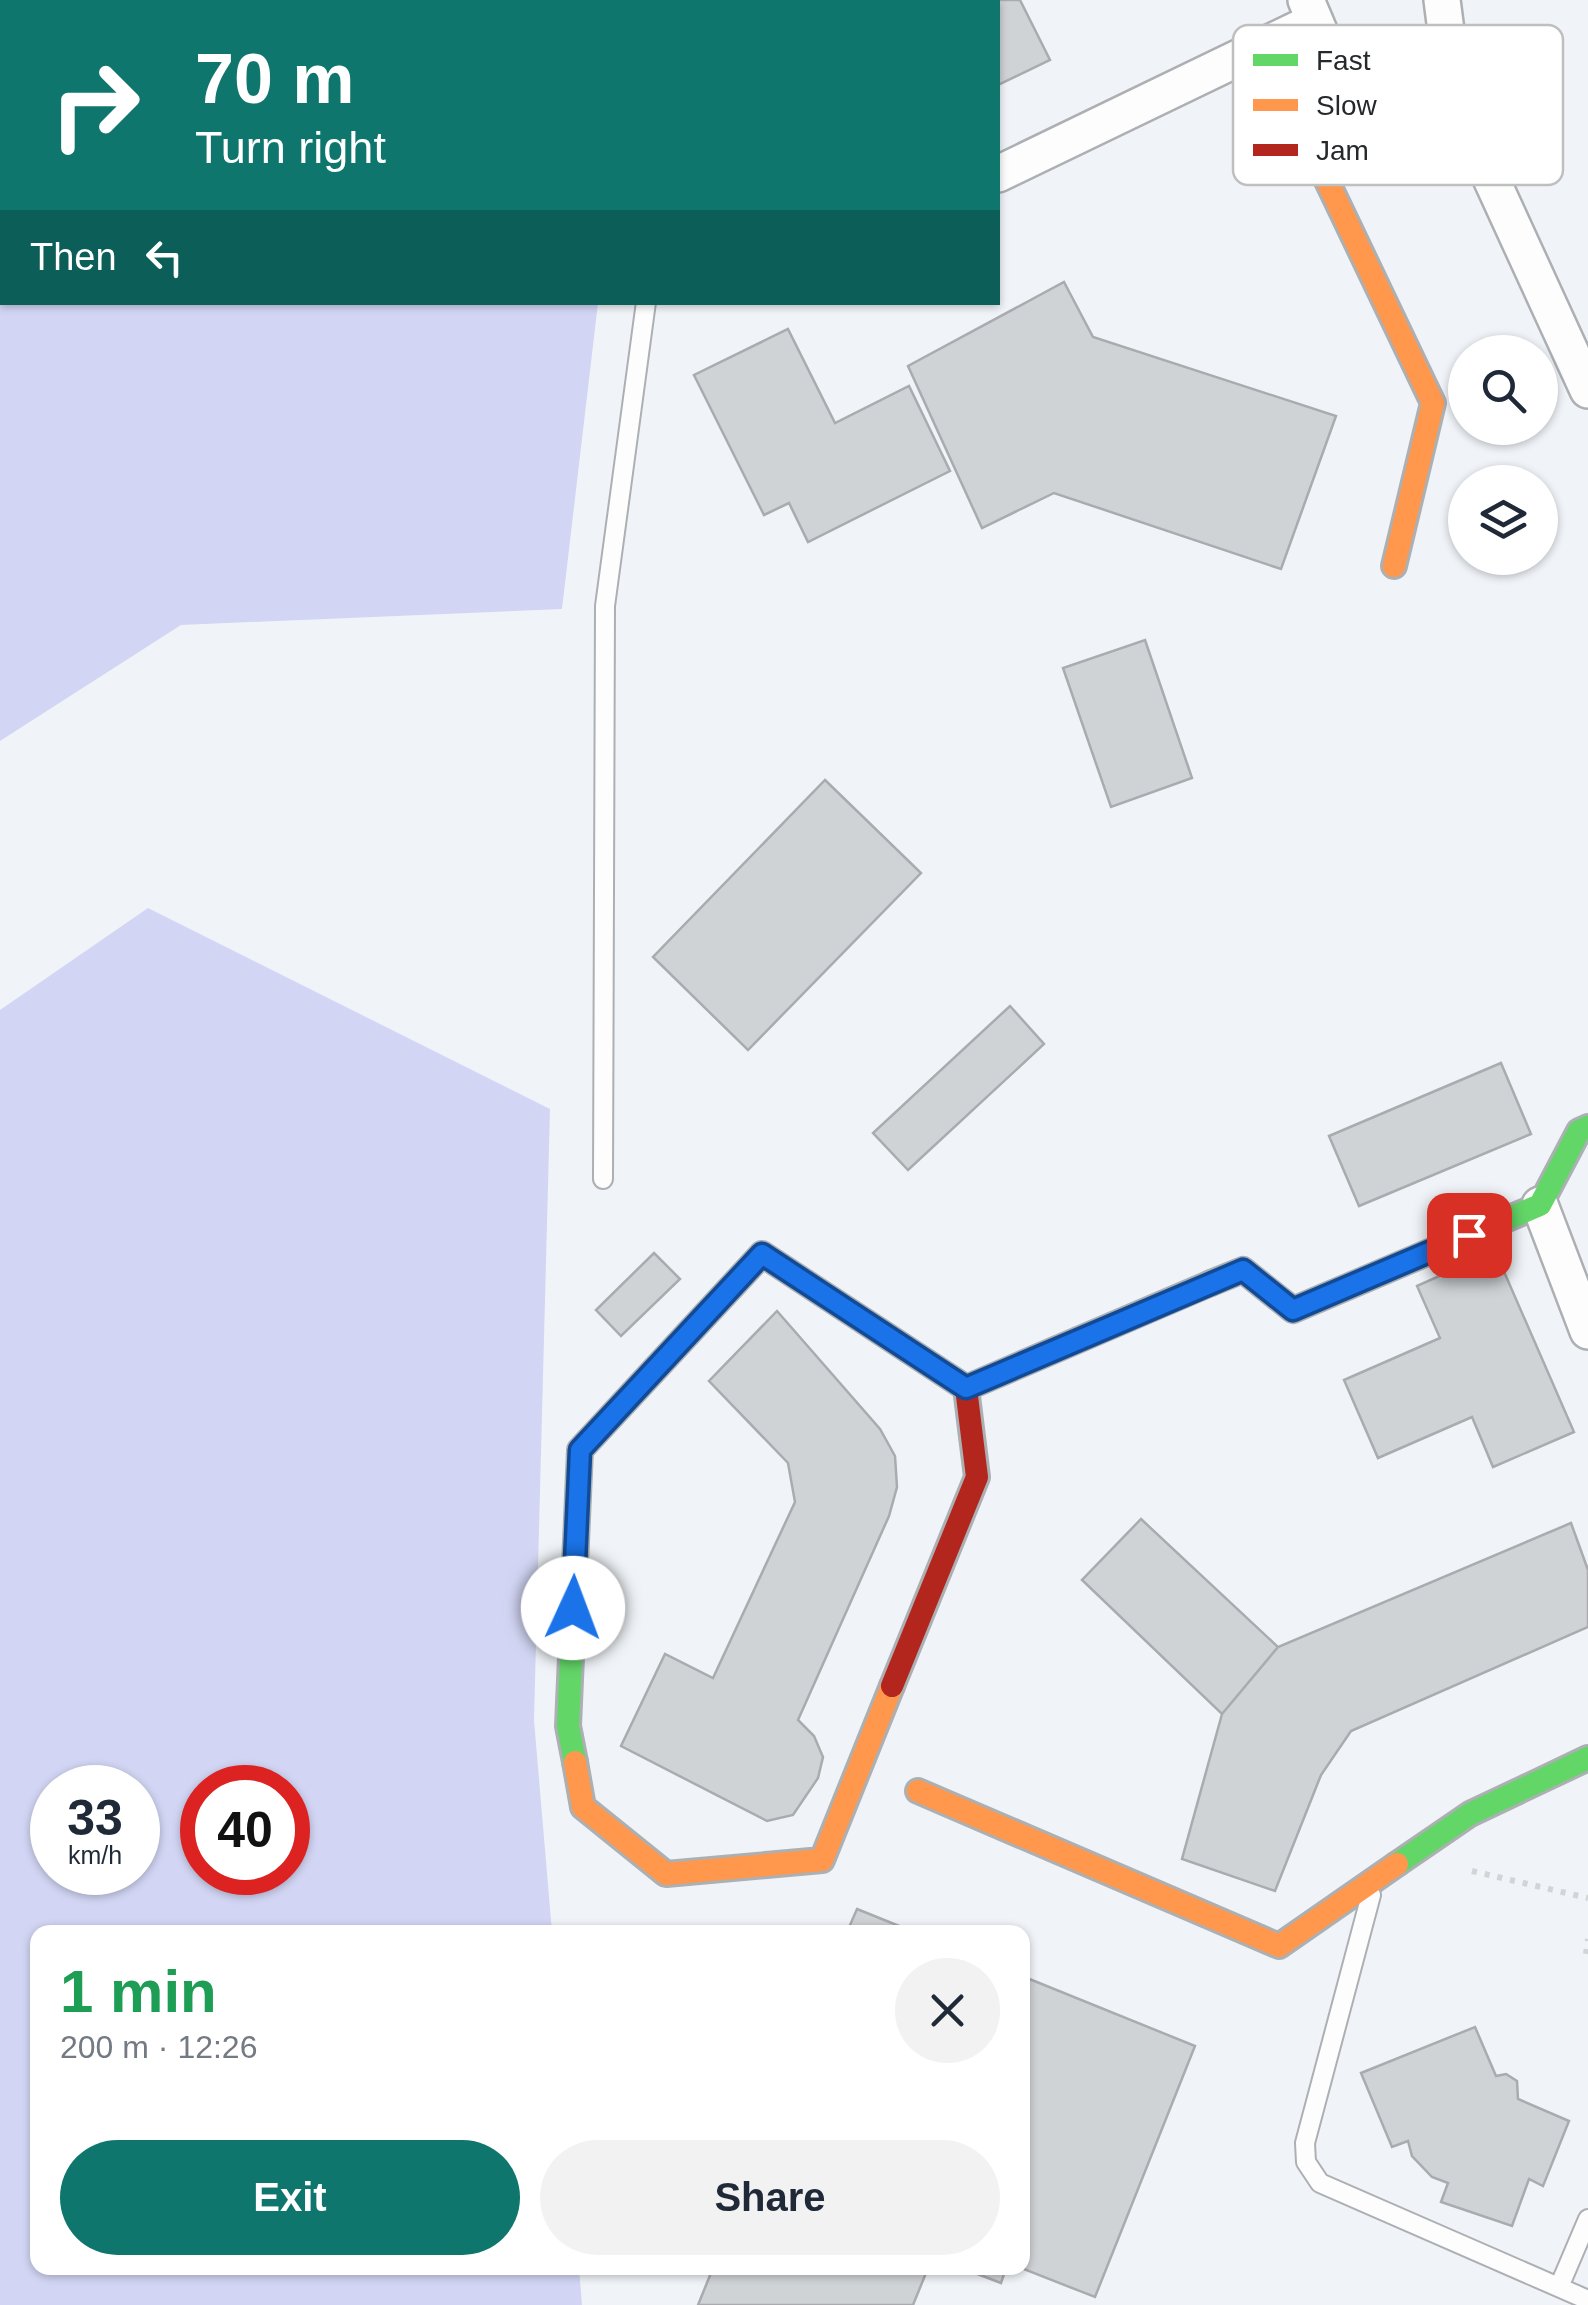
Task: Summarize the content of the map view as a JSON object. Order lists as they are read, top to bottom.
{
  "legend": ["Fast", "Slow", "Jam"],
  "page": {
    "turn": ["70 m", "Turn right"],
    "then": "Then",
    "speed": "33 km/h",
    "limit": "40",
    "heading": ["1 min", "200 m · 12:26"],
    "buttons": ["Exit", "Share"]
  }
}
